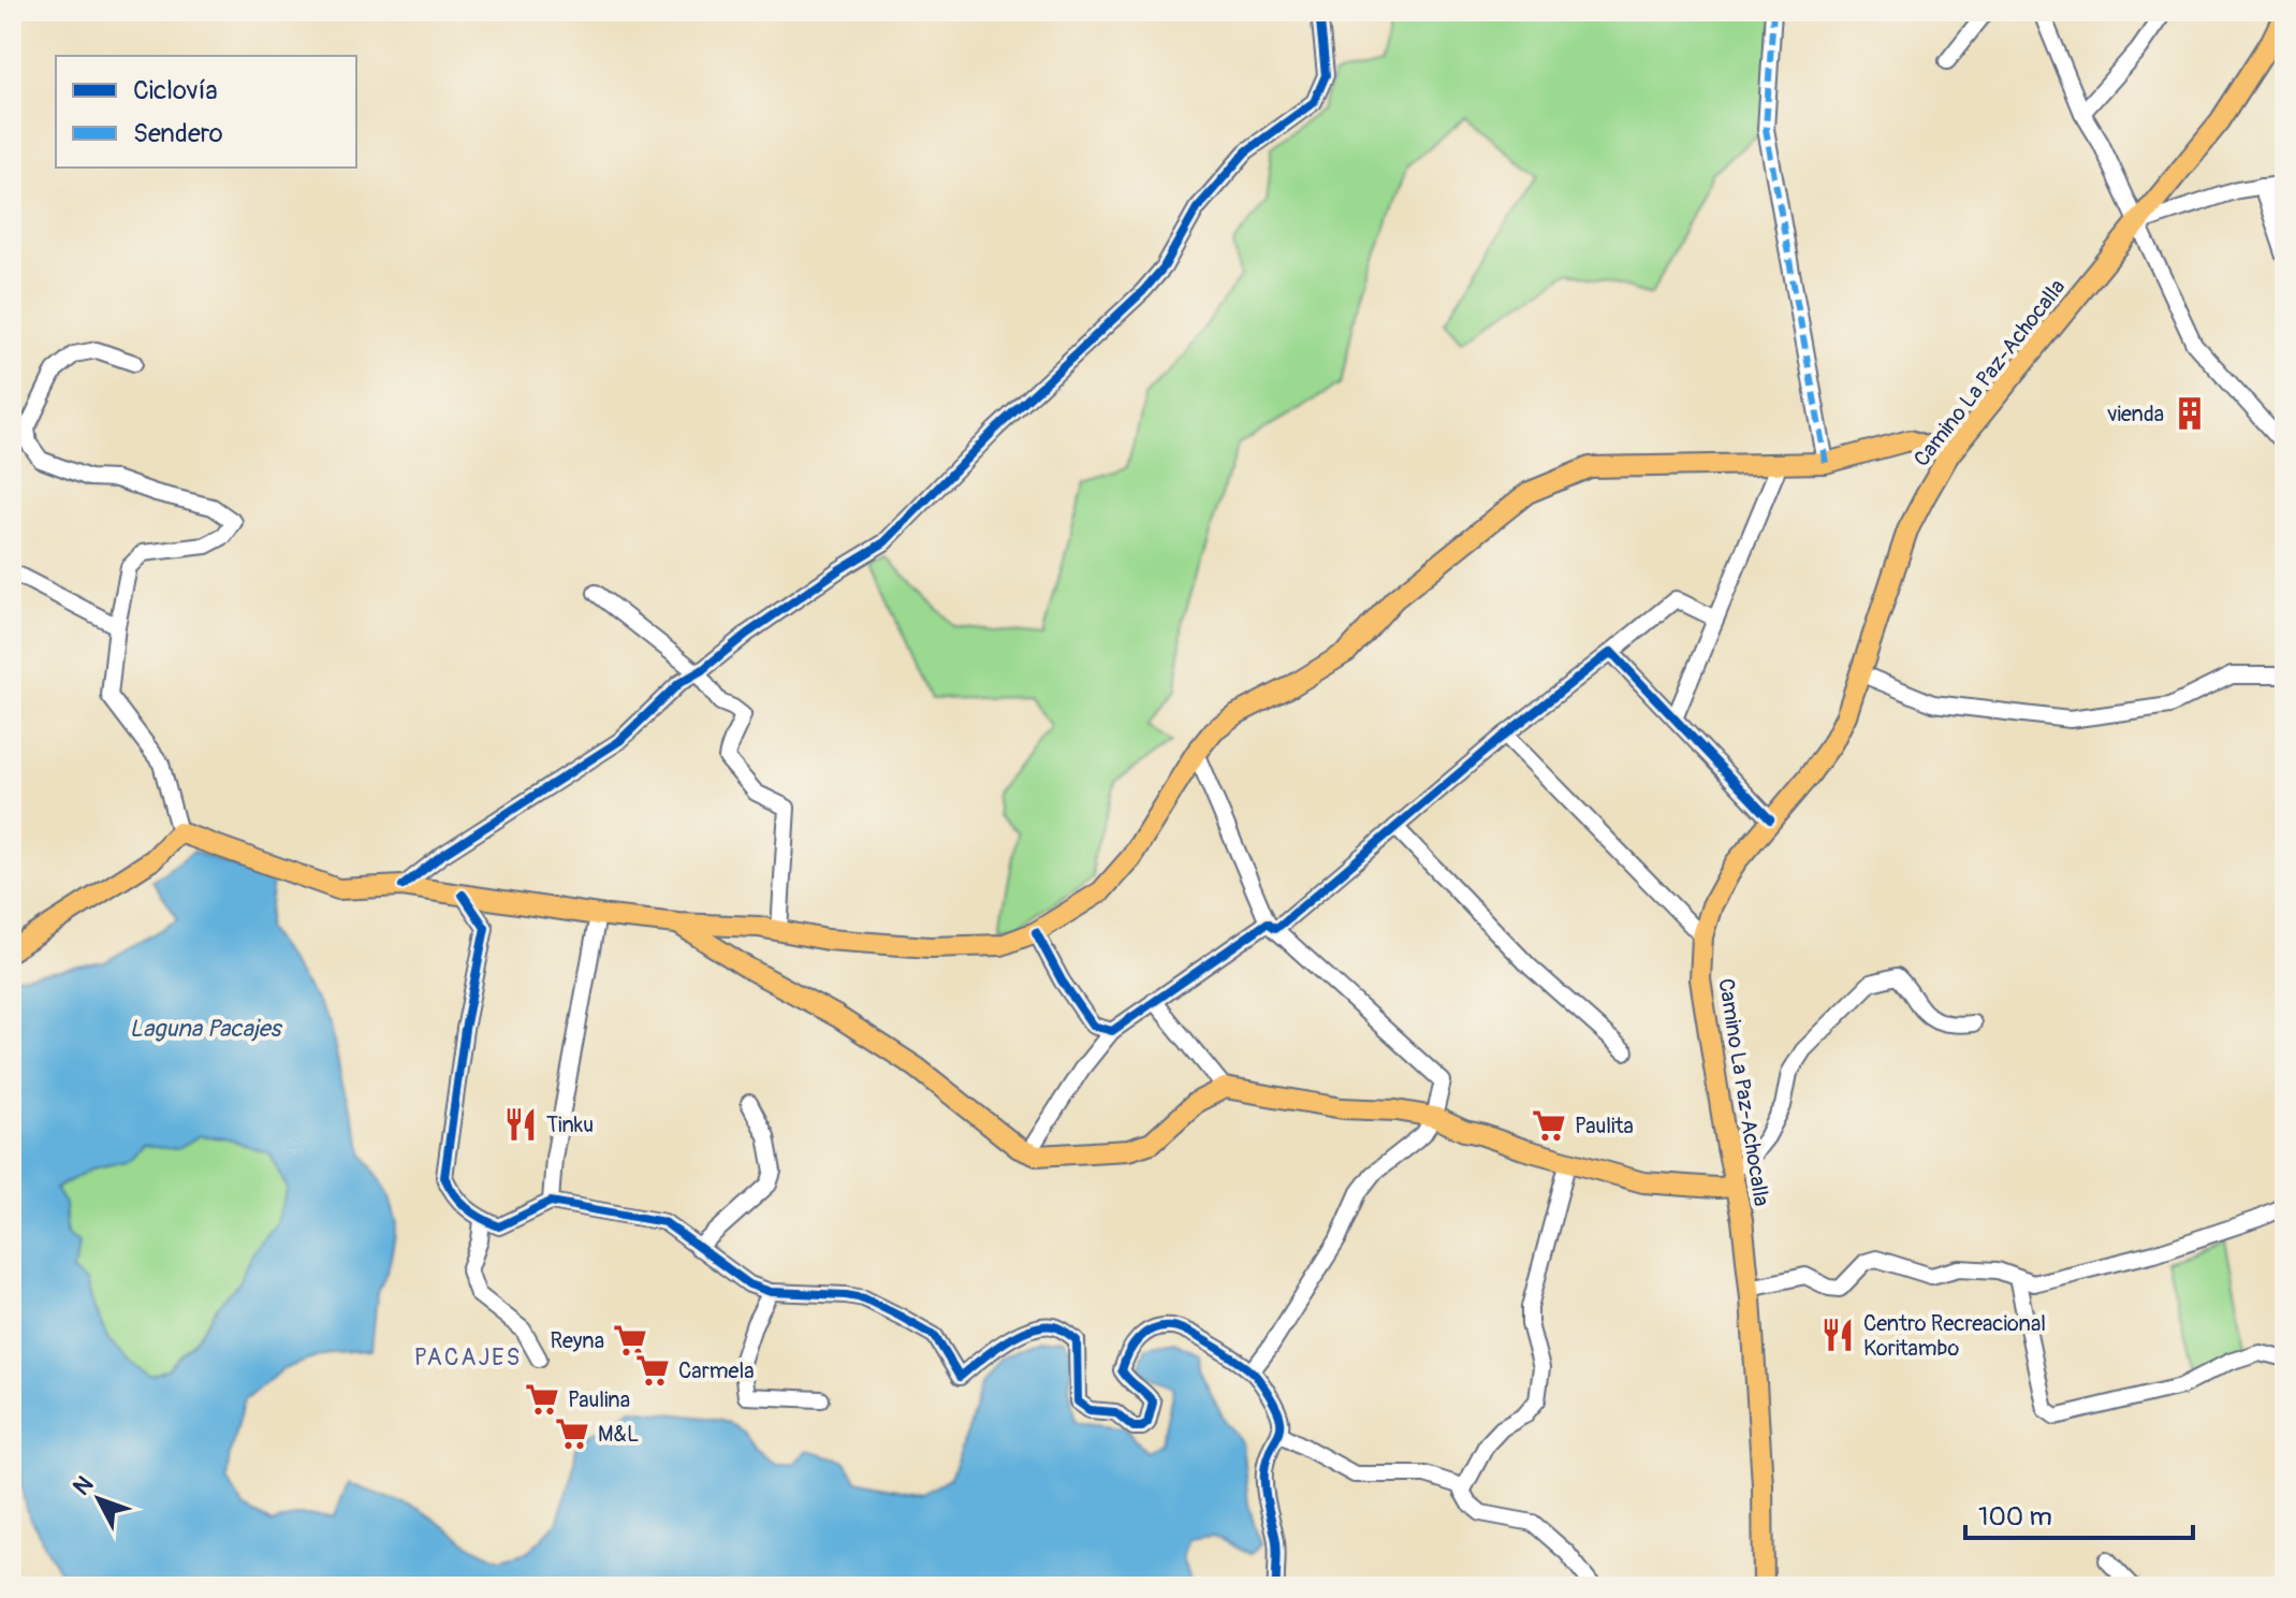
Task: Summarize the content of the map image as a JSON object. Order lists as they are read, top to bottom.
{
  "streets": {
    "main road": ["Camino La Paz-Achocalla"]
  },
  "districts": ["PACAJES"],
  "water": ["Laguna Pacajes"],
  "places": {
    "building": ["vienda"],
    "restaurant": ["Tinku", "Centro Recreacional Koritambo"],
    "supermarket": [
      "Paulita",
      "Reyna",
      "Carmela",
      "Paulina",
      "M&L"
    ]
  },
  "legend": ["Ciclovía", "Sendero"],
  "scale_bar": "100 m",
  "north": "top left"
}
